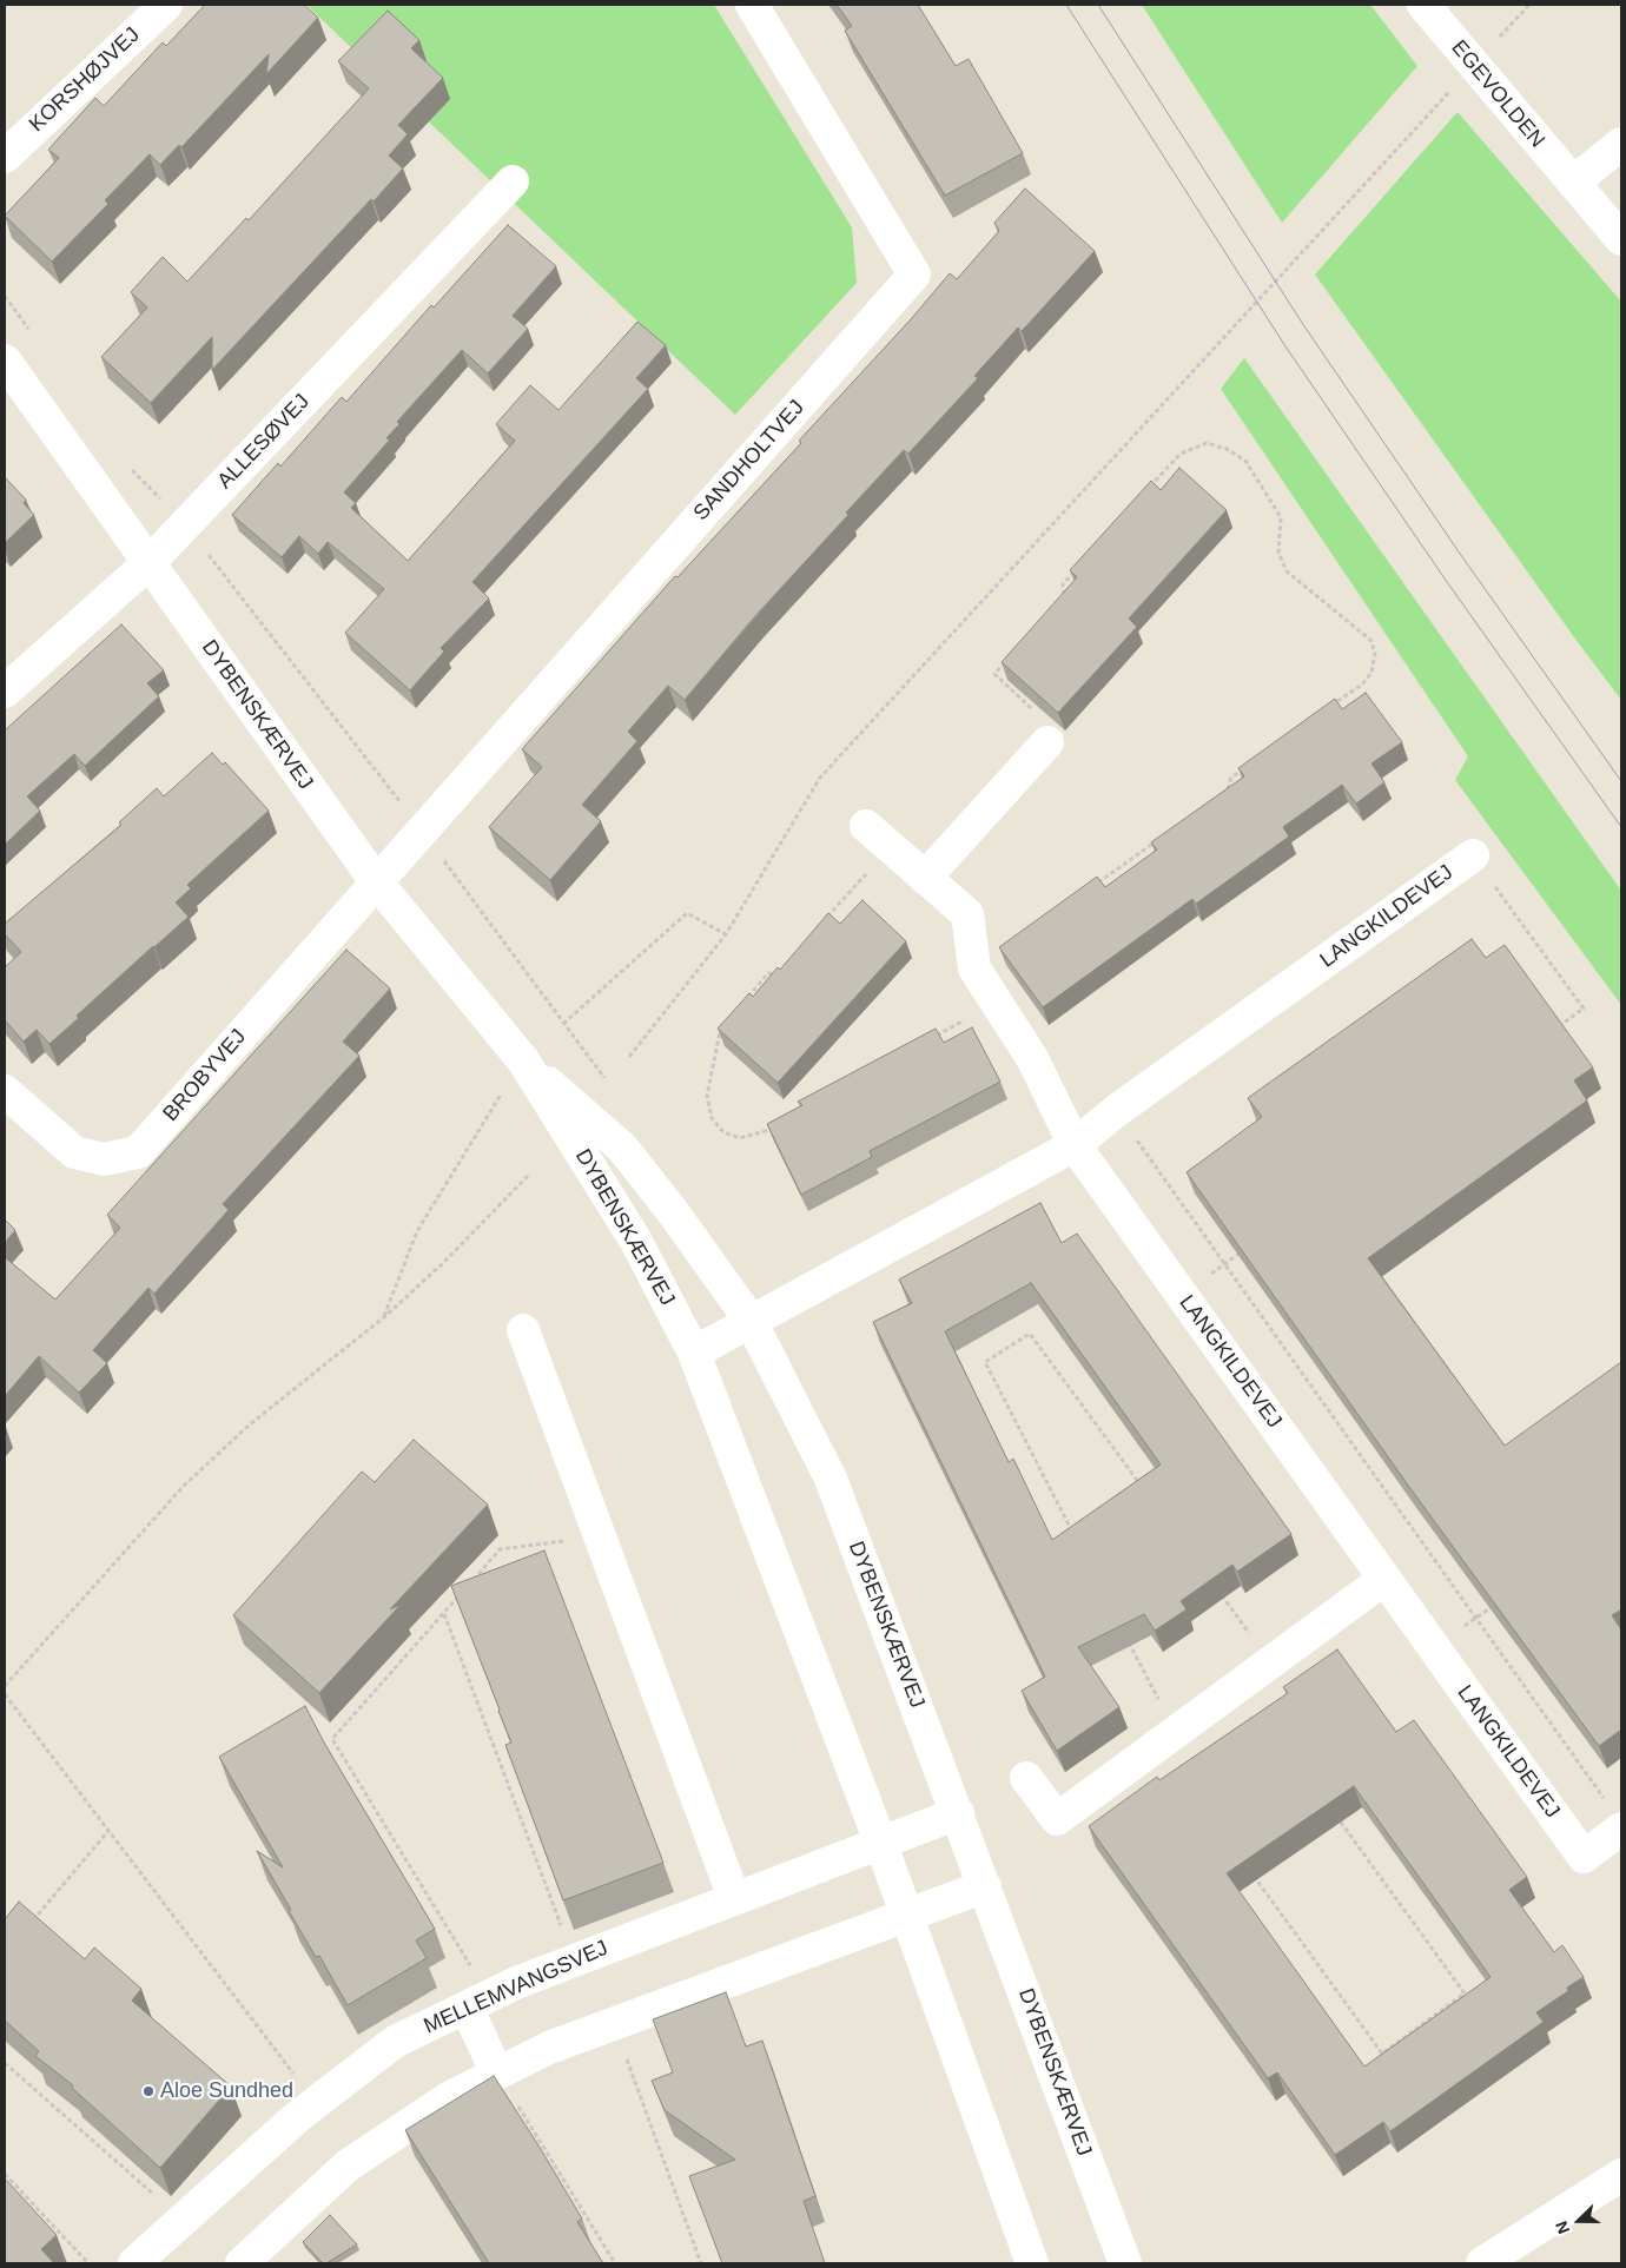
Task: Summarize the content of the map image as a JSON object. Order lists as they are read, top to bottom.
{
  "streets": {
    "street": [
      "KORSHØJVEJ",
      "EGEVOLDEN",
      "ALLESØVEJ",
      "SANDHOLTVEJ",
      "DYBENSKÆRVEJ",
      "LANGKILDEVEJ",
      "BROBYVEJ",
      "MELLEMVANGSVEJ"
    ]
  },
  "crossings": [
    ["ALLESØVEJ", "DYBENSKÆRVEJ"],
    ["SANDHOLTVEJ", "DYBENSKÆRVEJ"],
    ["SANDHOLTVEJ", "BROBYVEJ"],
    ["DYBENSKÆRVEJ", "LANGKILDEVEJ"],
    ["DYBENSKÆRVEJ", "BROBYVEJ"],
    ["DYBENSKÆRVEJ", "MELLEMVANGSVEJ"]
  ],
  "places": ["Aloe Sundhed"],
  "north": "left"
}
